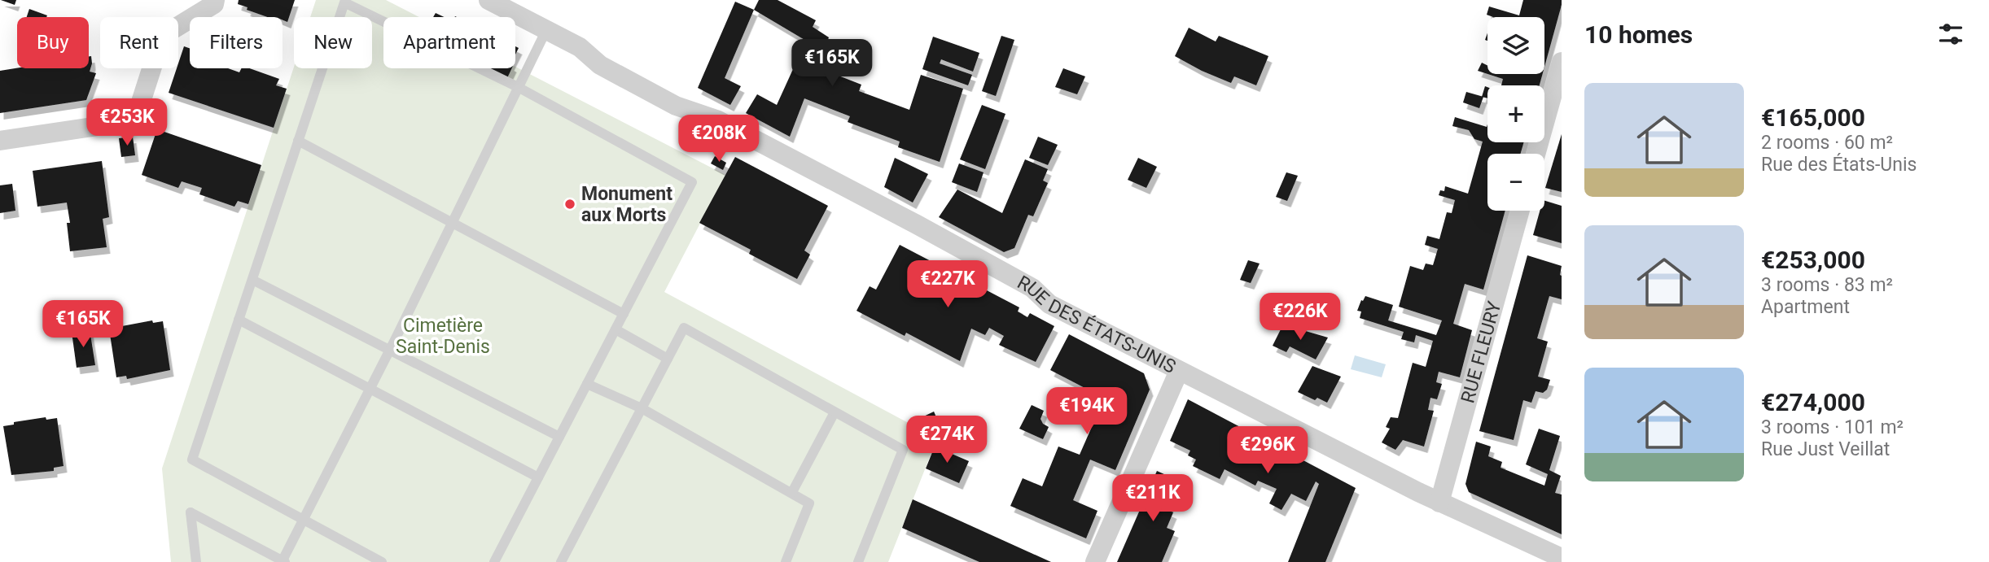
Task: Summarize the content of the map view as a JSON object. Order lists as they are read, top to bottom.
{
  "streets": {
    "street": ["RUE DES ÉTATS-UNIS", "RUE FLEURY"]
  },
  "crossings": [
    ["RUE DES ÉTATS-UNIS", "RUE FLEURY"]
  ],
  "parks": ["Cimetière Saint-Denis"],
  "places": ["Monument aux Morts"],
  "page": {
    "heading": "10 homes",
    "map_buttons": ["+", "−"],
    "chip": [
      "Buy",
      "Rent",
      "Filters",
      "New",
      "Apartment"
    ],
    "price": [
      "€165K",
      "€253K",
      "€208K",
      "€227K",
      "€226K",
      "€165K",
      "€194K",
      "€274K",
      "€296K",
      "€211K"
    ],
    "list": [
      {
        "name": "€165,000",
        "note": "2 rooms · 60 m² · Rue des États-Unis"
      },
      {
        "name": "€253,000",
        "note": "3 rooms · 83 m² · Apartment"
      },
      {
        "name": "€274,000",
        "note": "3 rooms · 101 m² · Rue Just Veillat"
      }
    ]
  }
}
